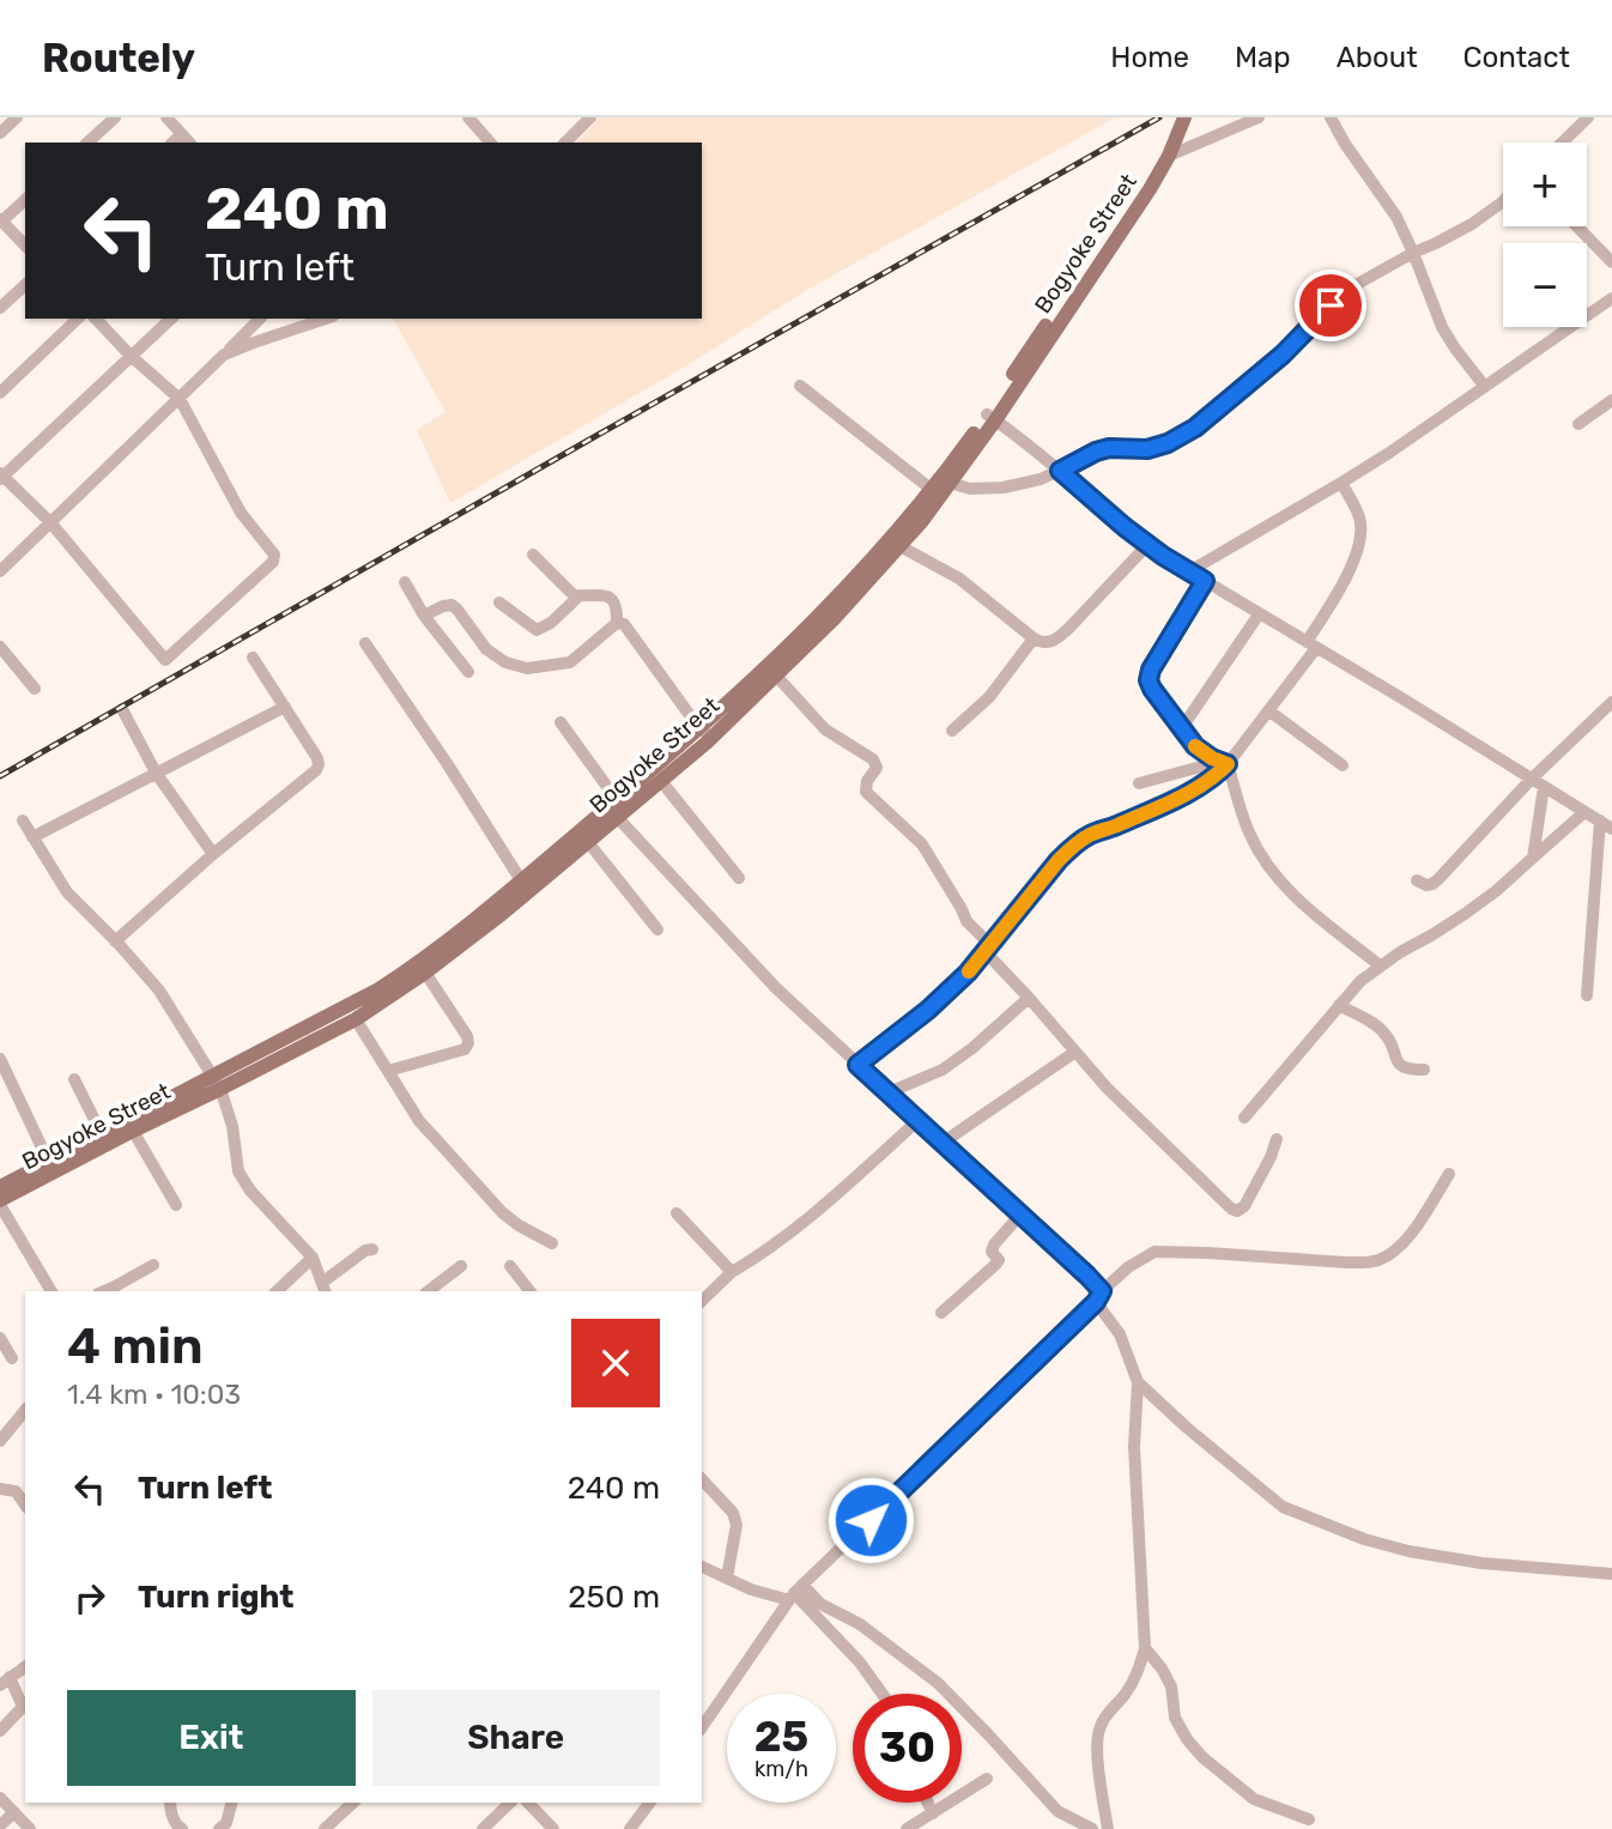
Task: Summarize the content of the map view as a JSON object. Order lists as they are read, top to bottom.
{
  "streets": {
    "main road": ["Bogyoke Street"]
  },
  "page": {
    "header": "Routely",
    "nav": [
      "Home",
      "Map",
      "About",
      "Contact"
    ],
    "map_buttons": ["+", "−"],
    "turn": ["240 m", "Turn left"],
    "heading": ["4 min", "1.4 km · 10:03"],
    "list": [
      {
        "name": "Turn left",
        "value": "240 m"
      },
      {
        "name": "Turn right",
        "value": "250 m"
      }
    ],
    "buttons": ["Exit", "Share"],
    "speed": "25 km/h",
    "limit": "30"
  }
}
